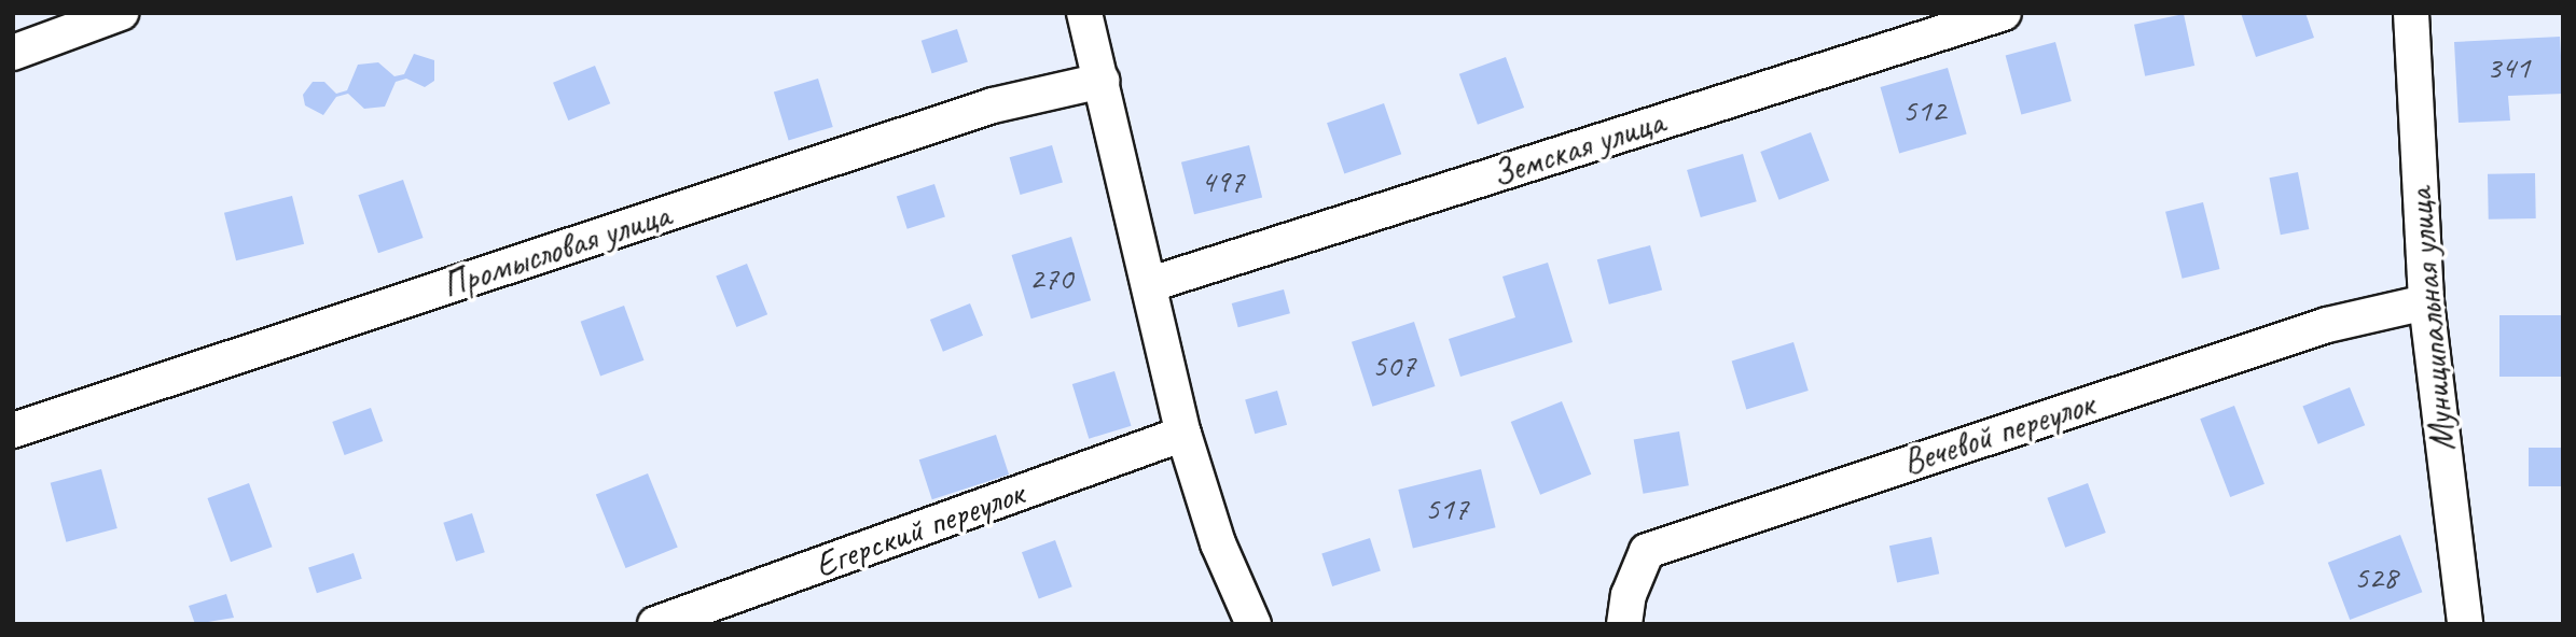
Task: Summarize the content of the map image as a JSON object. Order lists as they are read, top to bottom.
{
  "streets": {
    "street": [
      "Земская улица",
      "Промысловая улица",
      "Муниципальная улица",
      "Вечевой переулок",
      "Егерский переулок"
    ]
  },
  "crossings": [
    ["Муниципальная улица", "Вечевой переулок"]
  ],
  "house_numbers": [
    "341",
    "512",
    "497",
    "270",
    "507",
    "517",
    "528"
  ]
}
